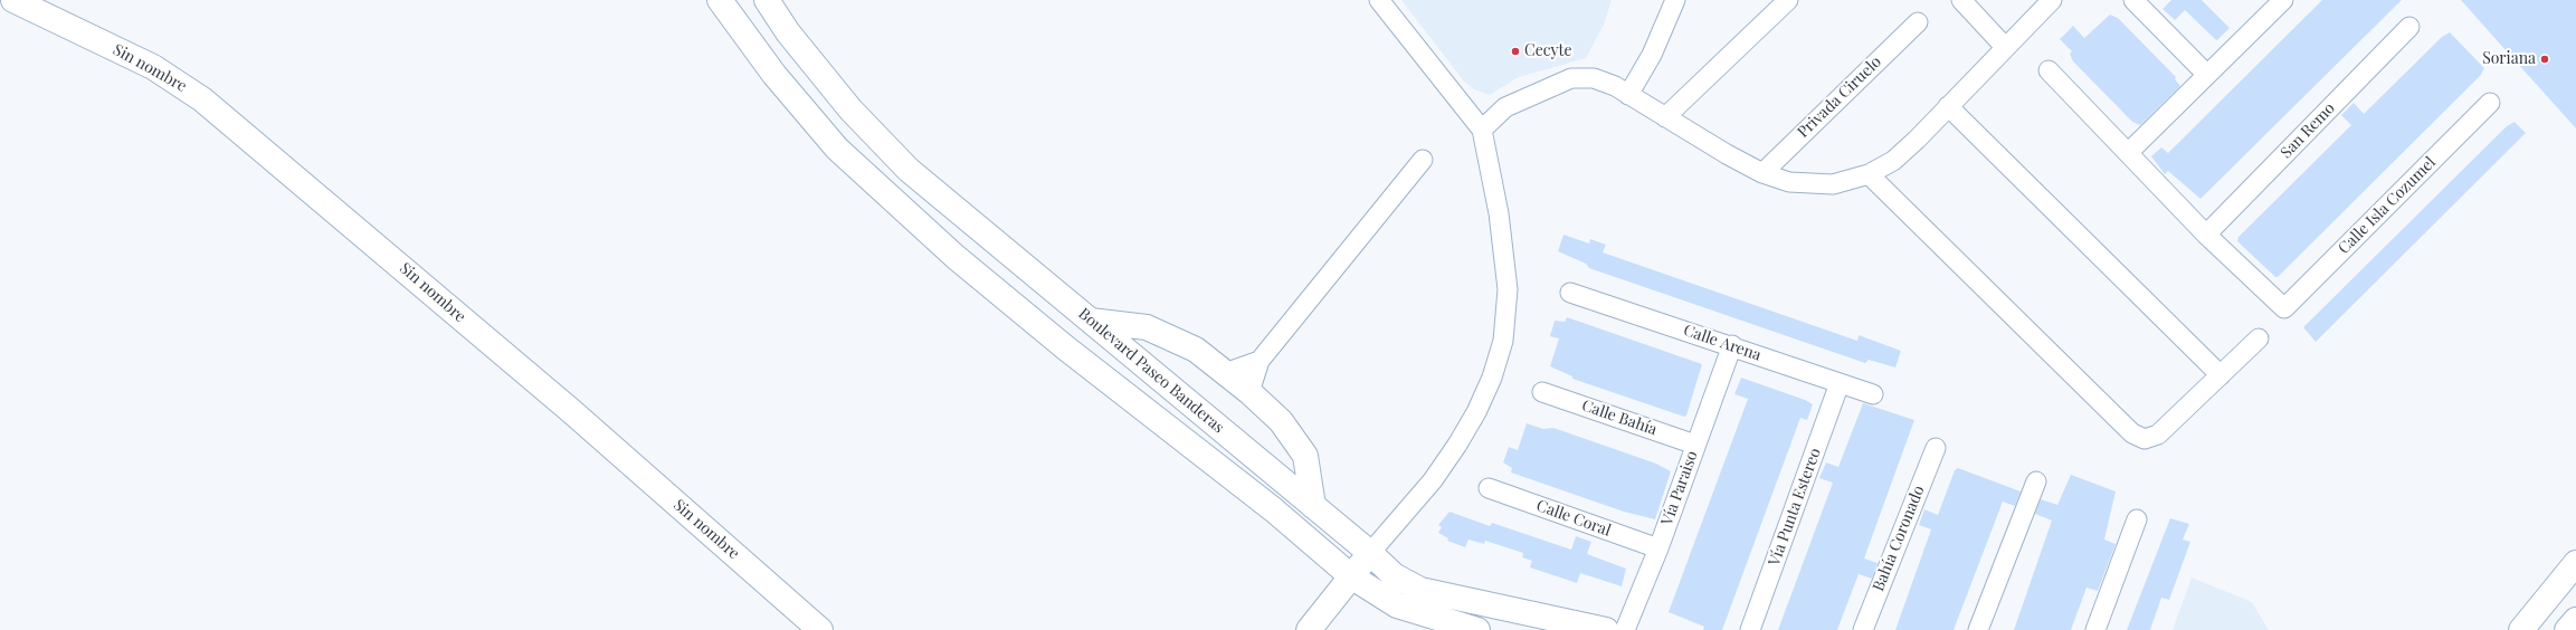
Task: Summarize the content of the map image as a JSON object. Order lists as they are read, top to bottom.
{
  "streets": {
    "main road": ["Sin nombre", "Boulevard Paseo Banderas"],
    "street": [
      "Privada Ciruelo",
      "San Remo",
      "Calle Isla Cozumel",
      "Calle Arena",
      "Calle Bahía",
      "Vía Paraiso",
      "Vía Punta Estereo",
      "Calle Coral",
      "Bahía Coronado"
    ]
  },
  "crossings": [
    ["San Remo", "Calle Isla Cozumel"],
    ["Calle Arena", "Vía Paraiso"],
    ["Calle Arena", "Vía Punta Estereo"],
    ["Calle Bahía", "Vía Paraiso"],
    ["Vía Paraiso", "Calle Coral"]
  ],
  "places": ["Cecyte", "Soriana"]
}
